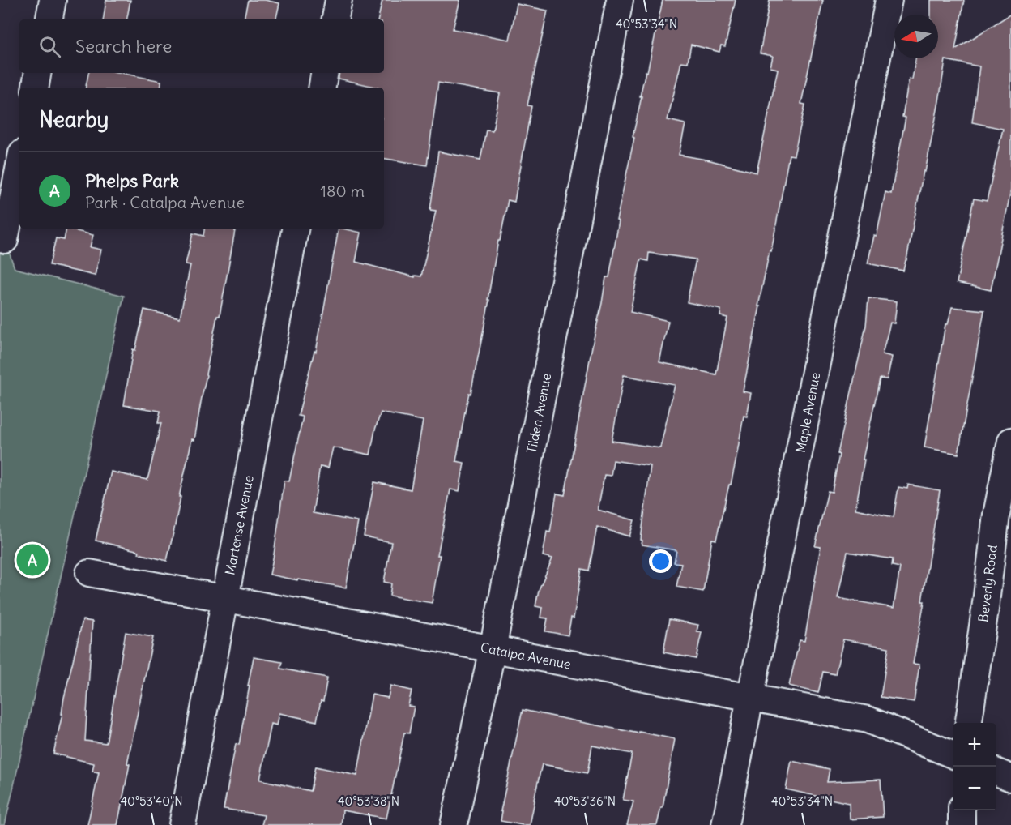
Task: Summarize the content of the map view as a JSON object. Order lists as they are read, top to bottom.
{
  "streets": {
    "street": [
      "Maple Avenue",
      "Tilden Avenue",
      "Martense Avenue",
      "Beverly Road",
      "Catalpa Avenue"
    ]
  },
  "crossings": [
    ["Maple Avenue", "Catalpa Avenue"],
    ["Tilden Avenue", "Catalpa Avenue"],
    ["Martense Avenue", "Catalpa Avenue"]
  ],
  "north": "left",
  "page": {
    "search": "Search here",
    "heading": "Nearby",
    "list": [
      {
        "mark": "A",
        "name": "Phelps Park",
        "note": "Park · Catalpa Avenue",
        "value": "180 m"
      }
    ],
    "pins": "A",
    "map_buttons": ["+", "−"]
  },
  "coordinates": [
    "40°53'34\"N",
    "40°53'40\"N",
    "40°53'38\"N",
    "40°53'36\"N"
  ]
}
